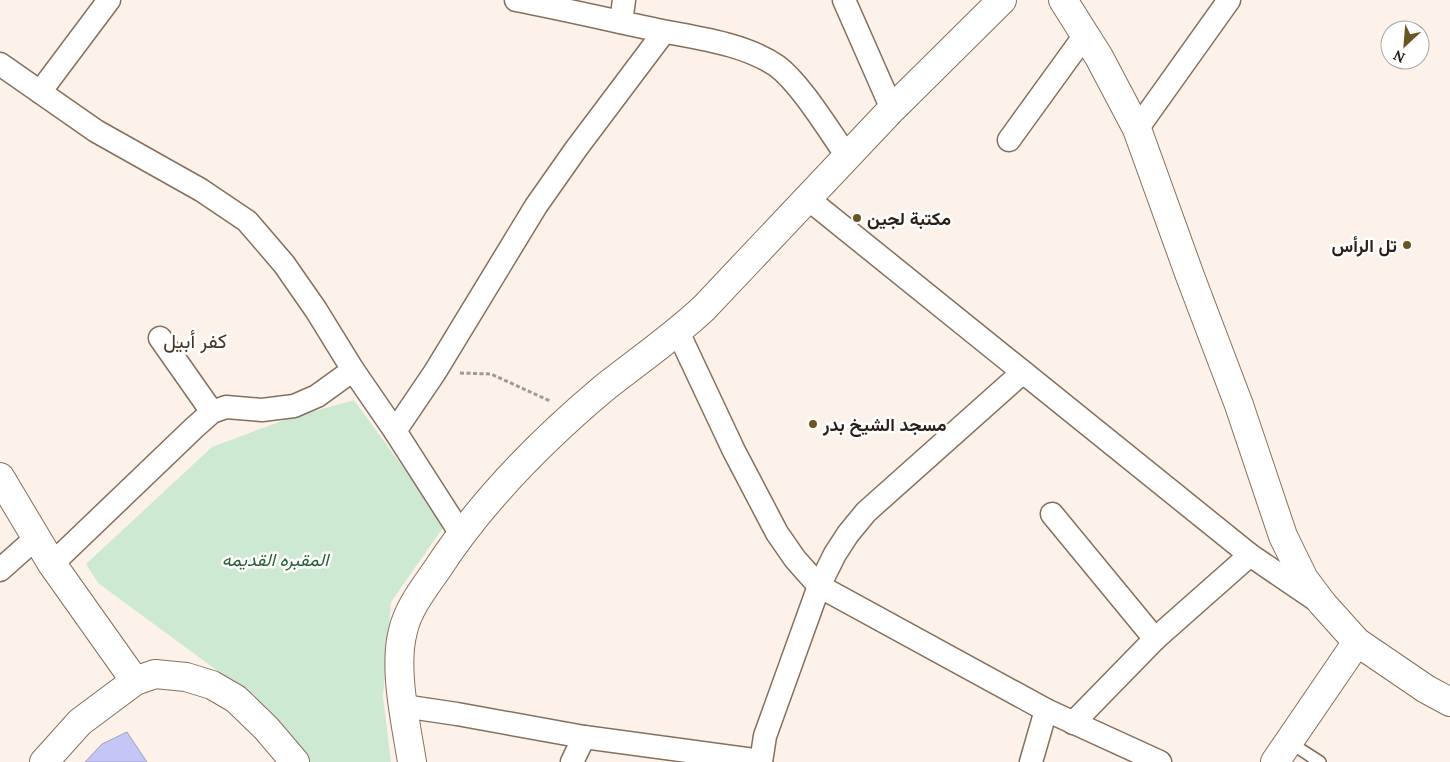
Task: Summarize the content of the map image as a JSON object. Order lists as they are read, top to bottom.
{
  "districts": ["كفر أبيل"],
  "parks": ["المقبره القديمه"],
  "places": ["مكتبة لجين", "تل الرأس", "مسجد الشيخ بدر"],
  "north": "bottom left"
}
